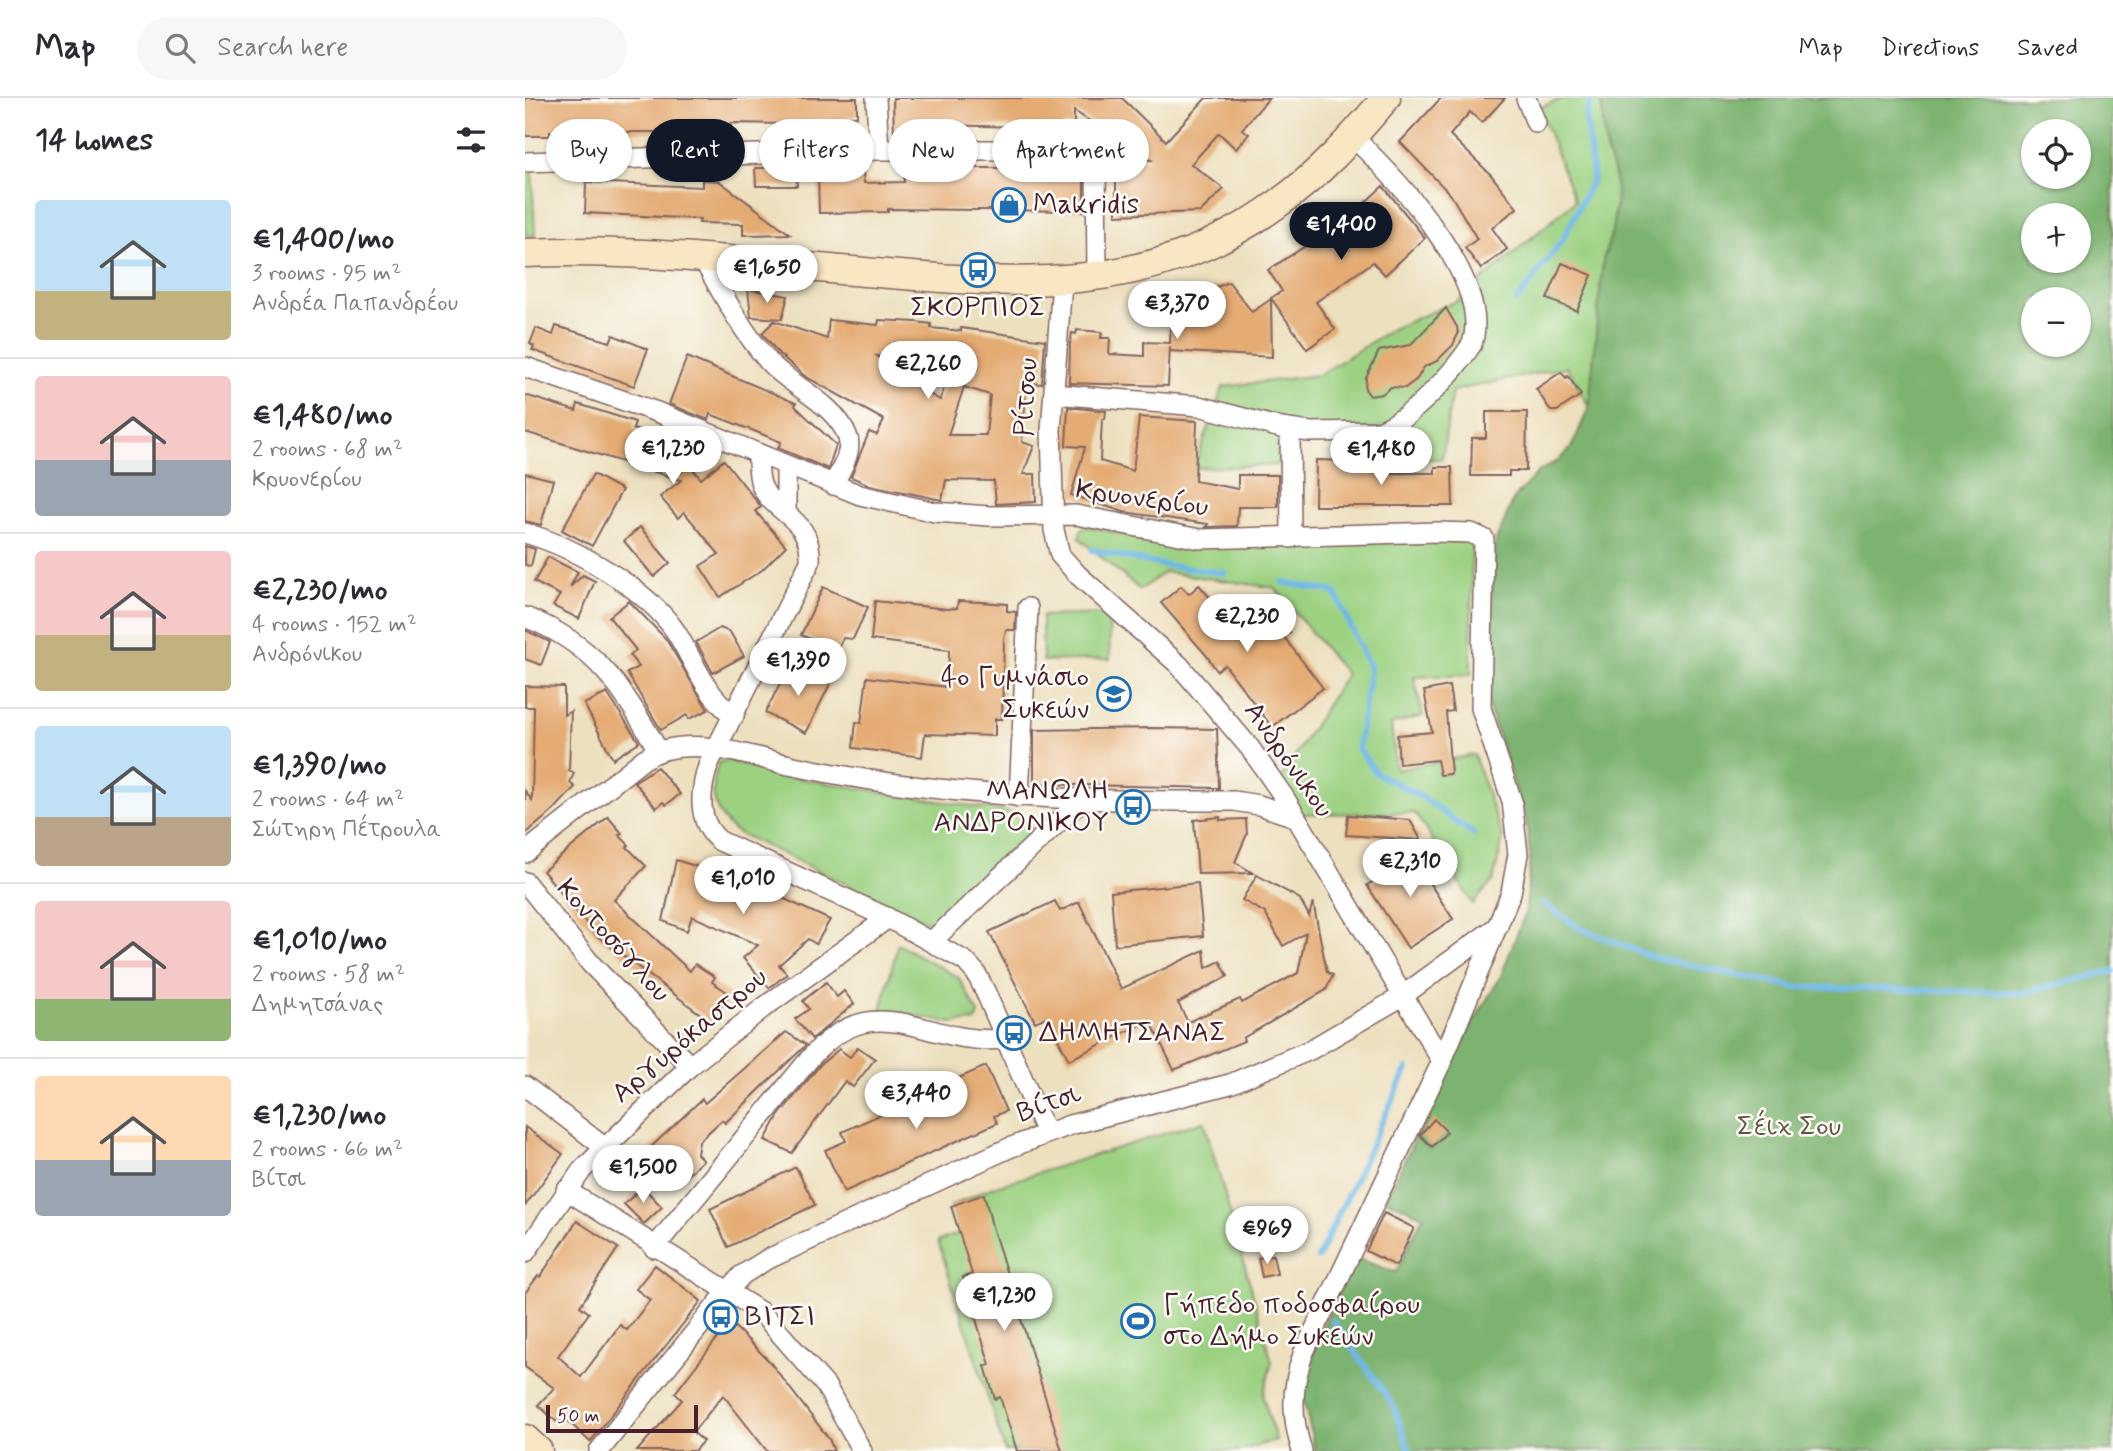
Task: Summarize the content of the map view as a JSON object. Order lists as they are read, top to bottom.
{
  "streets": {
    "street": [
      "Ρίτσου",
      "Κρυονερίου",
      "Ανδρόνικου",
      "Κοντοσόγλου",
      "Αργυρόκαστρου",
      "Βίτσι"
    ]
  },
  "crossings": [
    ["Ρίτσου", "Κρυονερίου"],
    ["Ρίτσου", "Ανδρόνικου"],
    ["Κρυονερίου", "Ανδρόνικου"],
    ["Κρυονερίου", "Βίτσι"],
    ["Ανδρόνικου", "Βίτσι"],
    ["Κοντοσόγλου", "Αργυρόκαστρου"]
  ],
  "parks": ["Σέιχ Σου"],
  "places": {
    "shop": ["Makridis"],
    "bus stop": [
      "ΣΚΟΡΠΙΟΣ",
      "ΜΑΝΩΛΗ ΑΝΔΡΟΝΙΚΟΥ",
      "ΔΗΜΗΤΣΑΝΑΣ",
      "ΒΙΤΣΙ"
    ],
    "school or university": ["4ο Γυμνάσιο Συκεών"],
    "sports": ["Γήπεδο ποδοσφαίρου στο Δήμο Συκεών"]
  },
  "scale_bar": "50 m",
  "page": {
    "header": "Map",
    "search": "Search here",
    "nav": ["Map", "Directions", "Saved"],
    "heading": "14 homes",
    "map_buttons": ["+", "−"],
    "chip": [
      "Buy",
      "Rent",
      "Filters",
      "New",
      "Apartment"
    ],
    "list": [
      {
        "name": "€1,400/mo",
        "note": "3 rooms · 95 m² · Ανδρέα Παπανδρέου"
      },
      {
        "name": "€1,480/mo",
        "note": "2 rooms · 68 m² · Κρυονερίου"
      },
      {
        "name": "€2,230/mo",
        "note": "4 rooms · 152 m² · Ανδρόνικου"
      },
      {
        "name": "€1,390/mo",
        "note": "2 rooms · 64 m² · Σώτηρη Πέτρουλα"
      },
      {
        "name": "€1,010/mo",
        "note": "2 rooms · 58 m² · Δημητσάνας"
      },
      {
        "name": "€1,230/mo",
        "note": "2 rooms · 66 m² · Βίτσι"
      }
    ],
    "price": [
      "€1,400",
      "€1,650",
      "€3,370",
      "€2,260",
      "€1,230",
      "€1,480",
      "€2,230",
      "€1,390",
      "€2,310",
      "€1,010",
      "€3,440",
      "€1,500",
      "€969",
      "€1,230"
    ],
    "scale": "50 m"
  }
}
